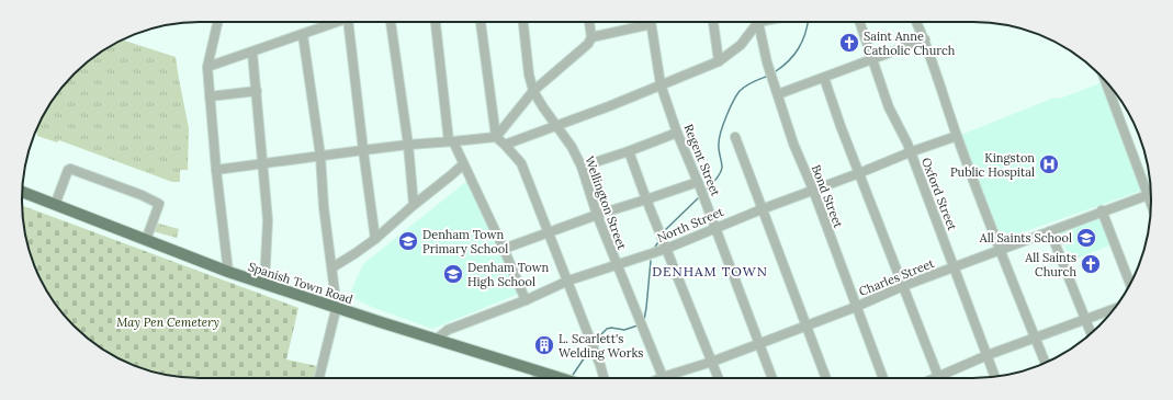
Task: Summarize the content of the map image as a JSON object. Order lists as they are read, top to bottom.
{
  "streets": {
    "main road": ["Spanish Town Road"],
    "street": [
      "Regent Street",
      "Oxford Street",
      "Bond Street",
      "Wellington Street",
      "North Street",
      "Charles Street"
    ]
  },
  "crossings": [
    ["Regent Street", "North Street"],
    ["Regent Street", "Charles Street"],
    ["Oxford Street", "North Street"],
    ["Oxford Street", "Charles Street"],
    ["Bond Street", "North Street"],
    ["Bond Street", "Charles Street"],
    ["Wellington Street", "North Street"],
    ["Wellington Street", "Charles Street"],
    ["North Street", "Spanish Town Road"]
  ],
  "districts": ["DENHAM TOWN"],
  "parks": ["May Pen Cemetery"],
  "places": {
    "church": ["Saint Anne Catholic Church", "All Saints Church"],
    "hospital": ["Kingston Public Hospital"],
    "school or university": ["All Saints School", "Denham Town Primary School", "Denham Town High School"],
    "building": ["L. Scarlett's Welding Works"]
  }
}
